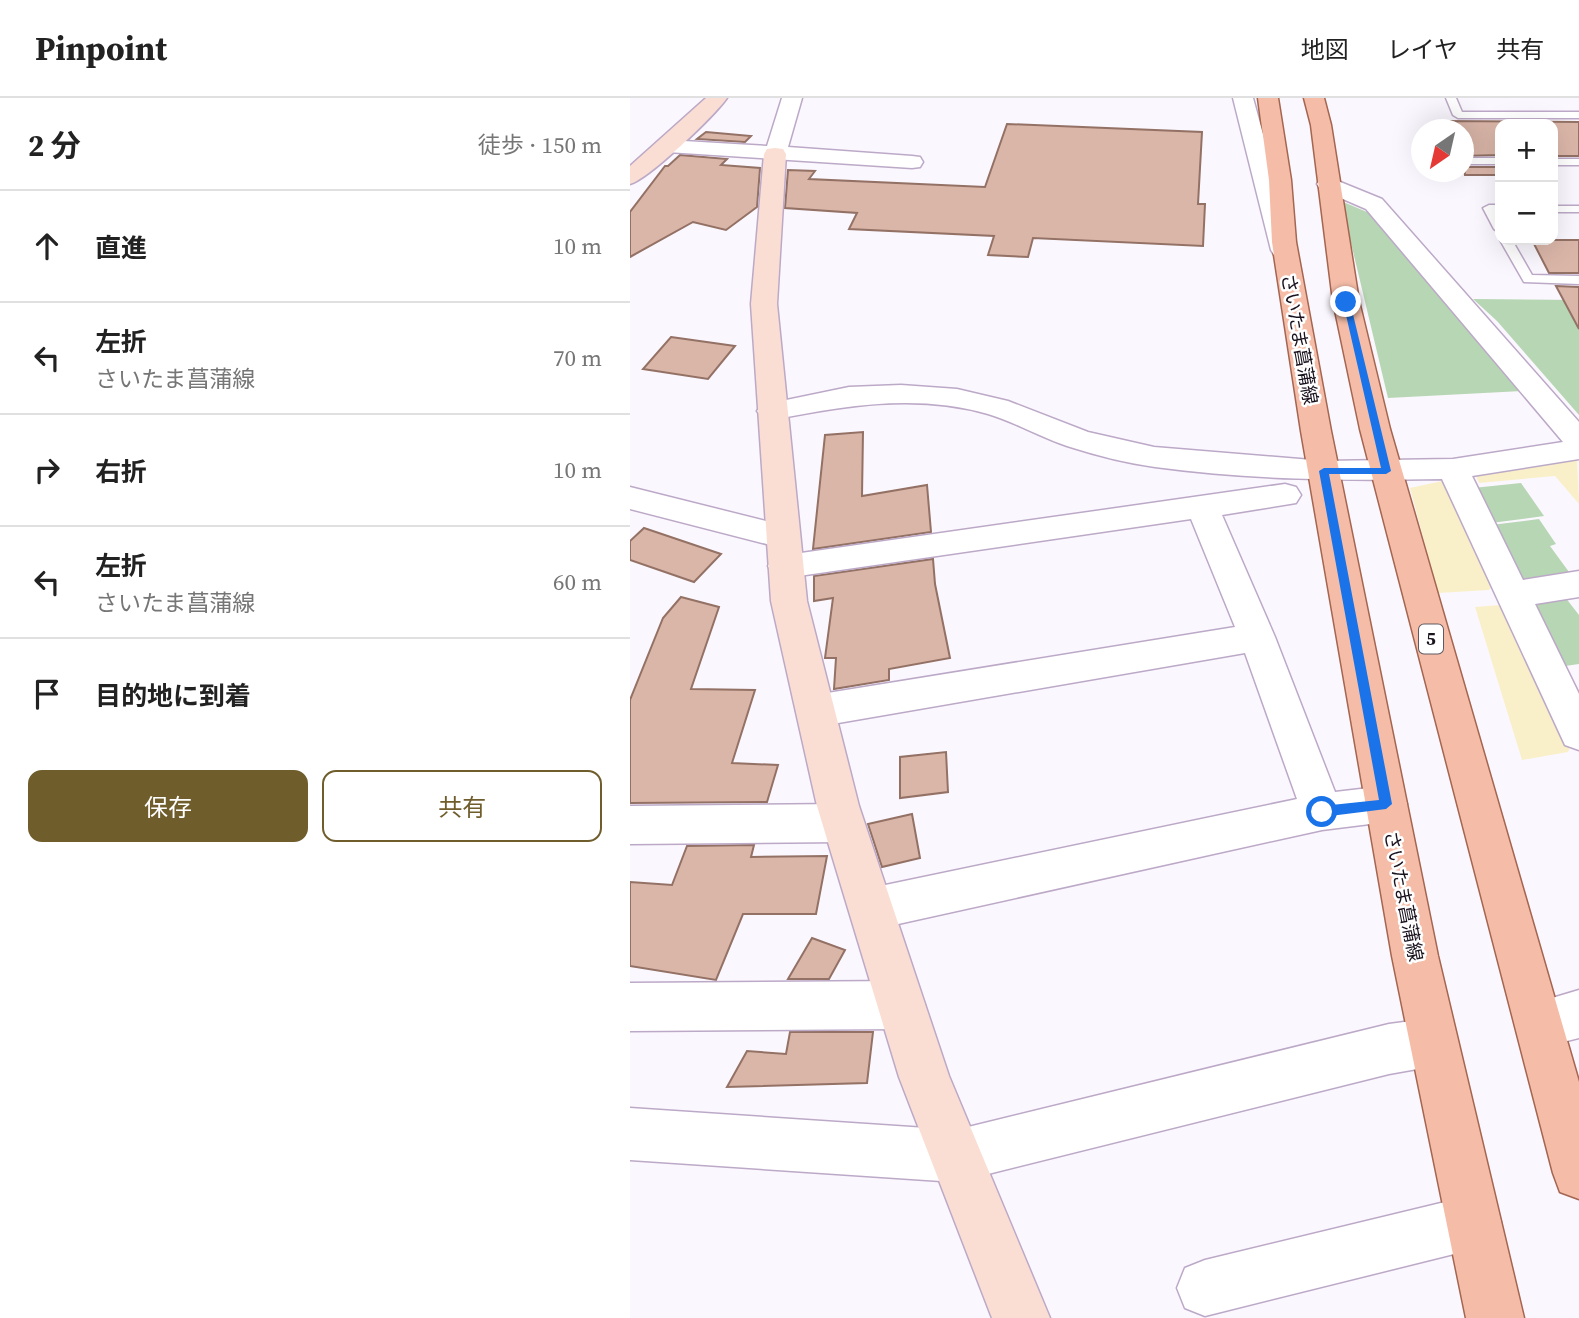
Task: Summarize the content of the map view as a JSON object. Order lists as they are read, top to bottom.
{
  "streets": {
    "main road": ["さいたま菖蒲線", "5"]
  },
  "north": "bottom left",
  "page": {
    "header": "Pinpoint",
    "nav": ["地図", "レイヤ", "共有"],
    "heading": ["2 分", "徒歩 · 150 m"],
    "map_buttons": ["+", "−"],
    "list": [
      ["直進", "10 m"],
      ["左折", "さいたま菖蒲線", "70 m"],
      ["右折", "10 m"],
      ["左折", "さいたま菖蒲線", "60 m"],
      "目的地に到着"
    ],
    "buttons": ["保存", "共有"]
  }
}
